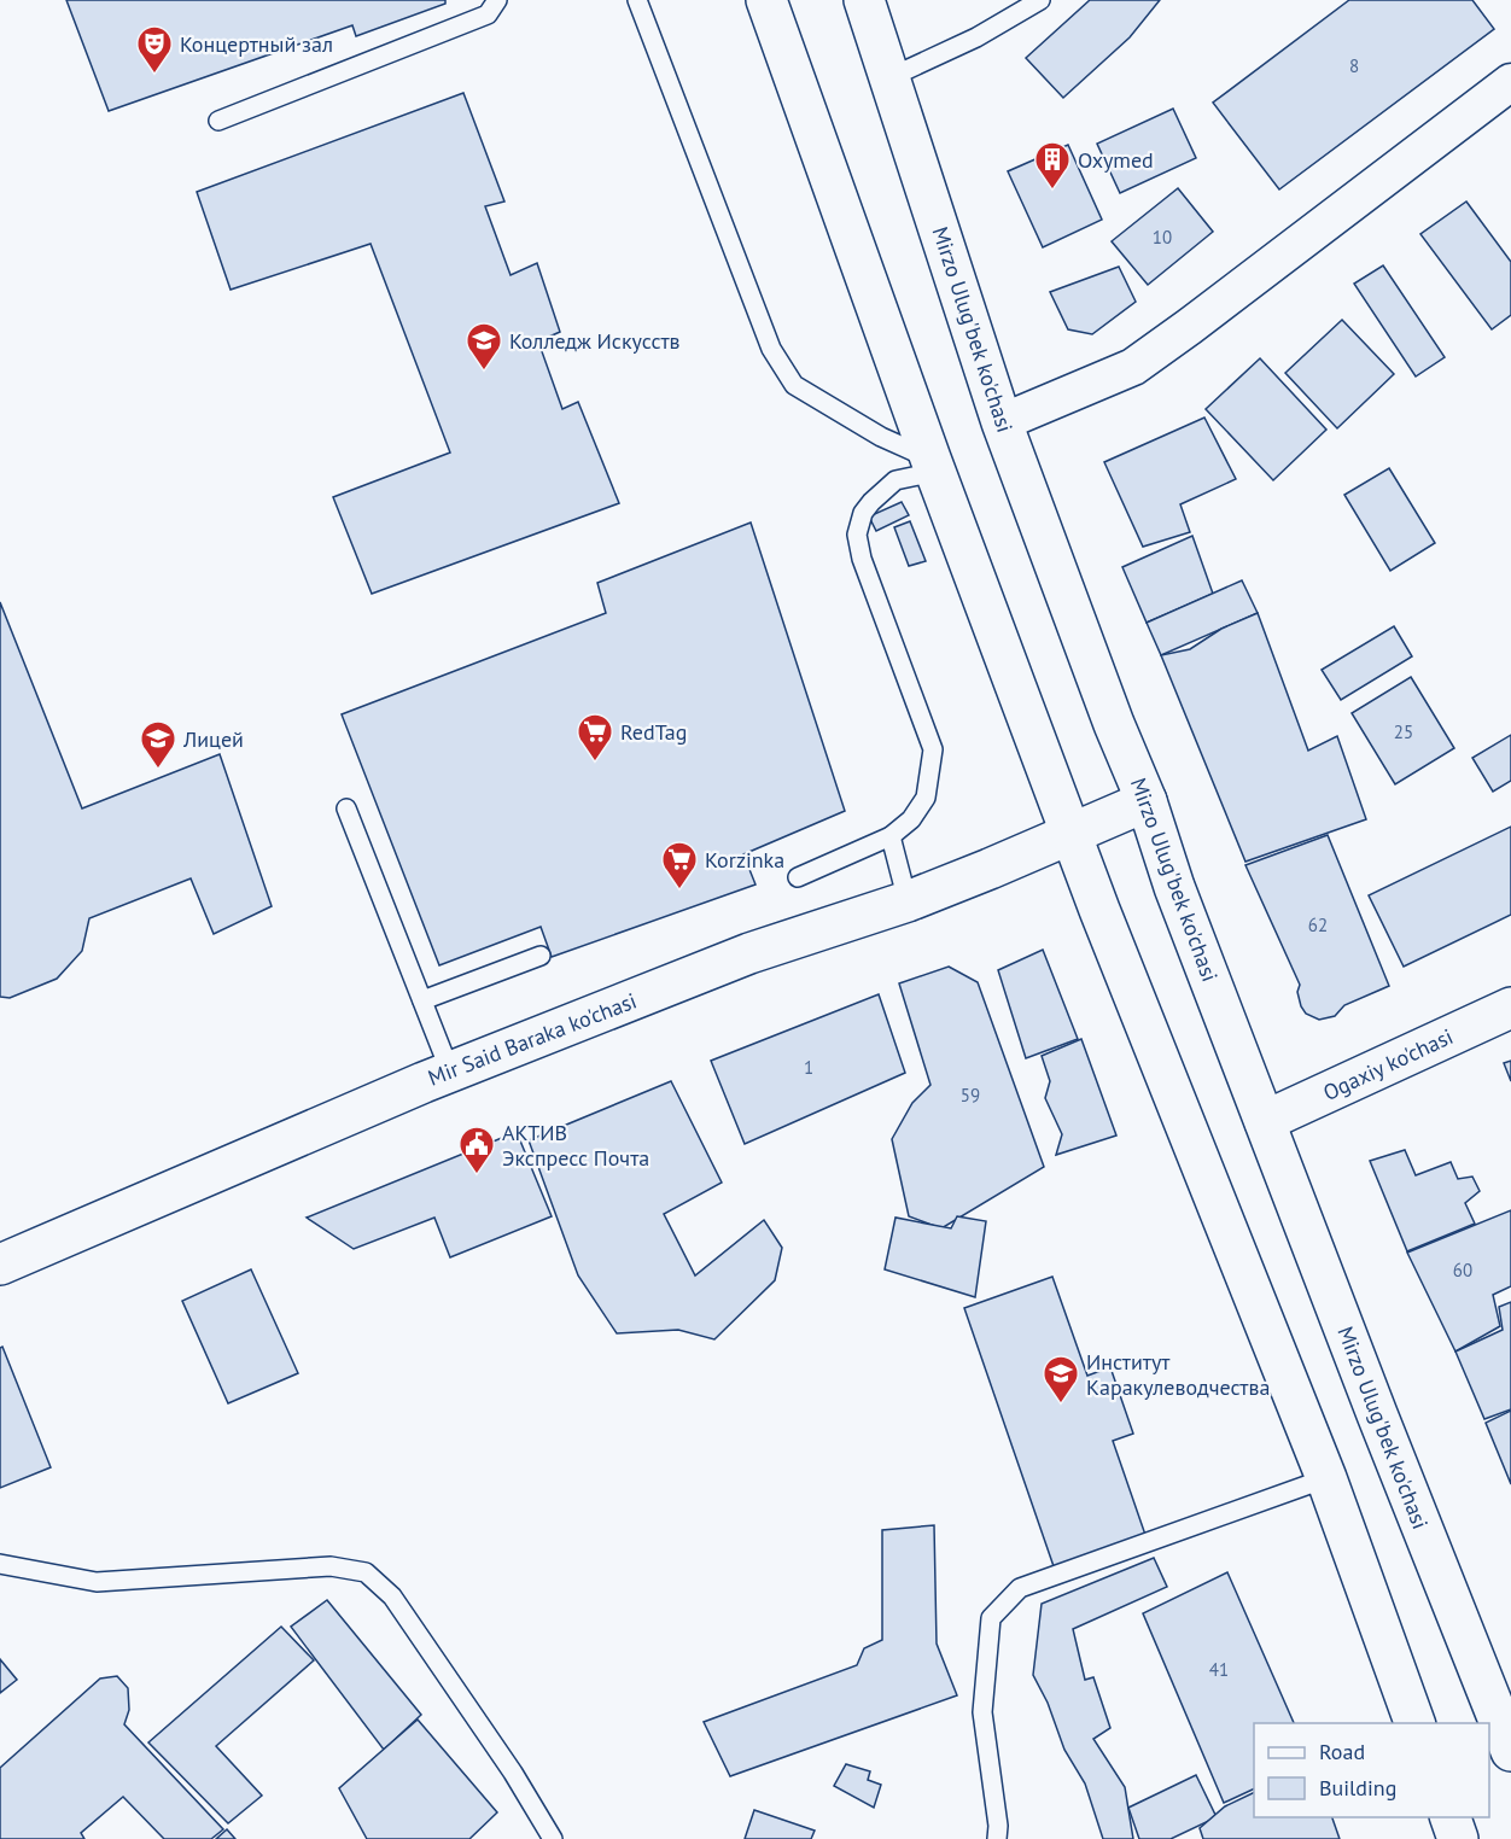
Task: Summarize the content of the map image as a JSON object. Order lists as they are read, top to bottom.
{
  "streets": {
    "main road": ["Mirzo Ulug'bek ko'chasi", "Mir Said Baraka ko'chasi", "Ogaxiy ko'chasi"]
  },
  "crossings": [
    ["Mirzo Ulug'bek ko'chasi", "Mir Said Baraka ko'chasi"],
    ["Mirzo Ulug'bek ko'chasi", "Ogaxiy ko'chasi"]
  ],
  "places": {
    "theatre": ["Концертный зал"],
    "building": ["Oxymed"],
    "school or university": ["Колледж Искусств", "Лицей", "Институт Каракулеводчества"],
    "supermarket": ["RedTag", "Korzinka"],
    "public building": ["АКТИВ Экспресс Почта"]
  },
  "house_numbers": [
    "8",
    "10",
    "25",
    "62",
    "1",
    "59",
    "60",
    "41"
  ],
  "legend": ["Road", "Building"]
}
